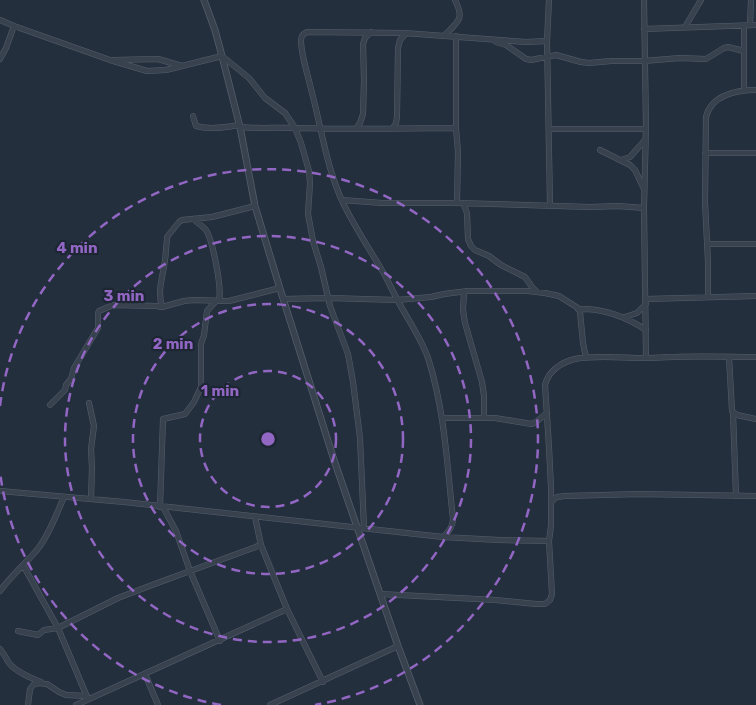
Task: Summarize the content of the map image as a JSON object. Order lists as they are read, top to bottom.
{
  "rings": [
    "4 min",
    "3 min",
    "2 min",
    "1 min"
  ]
}
